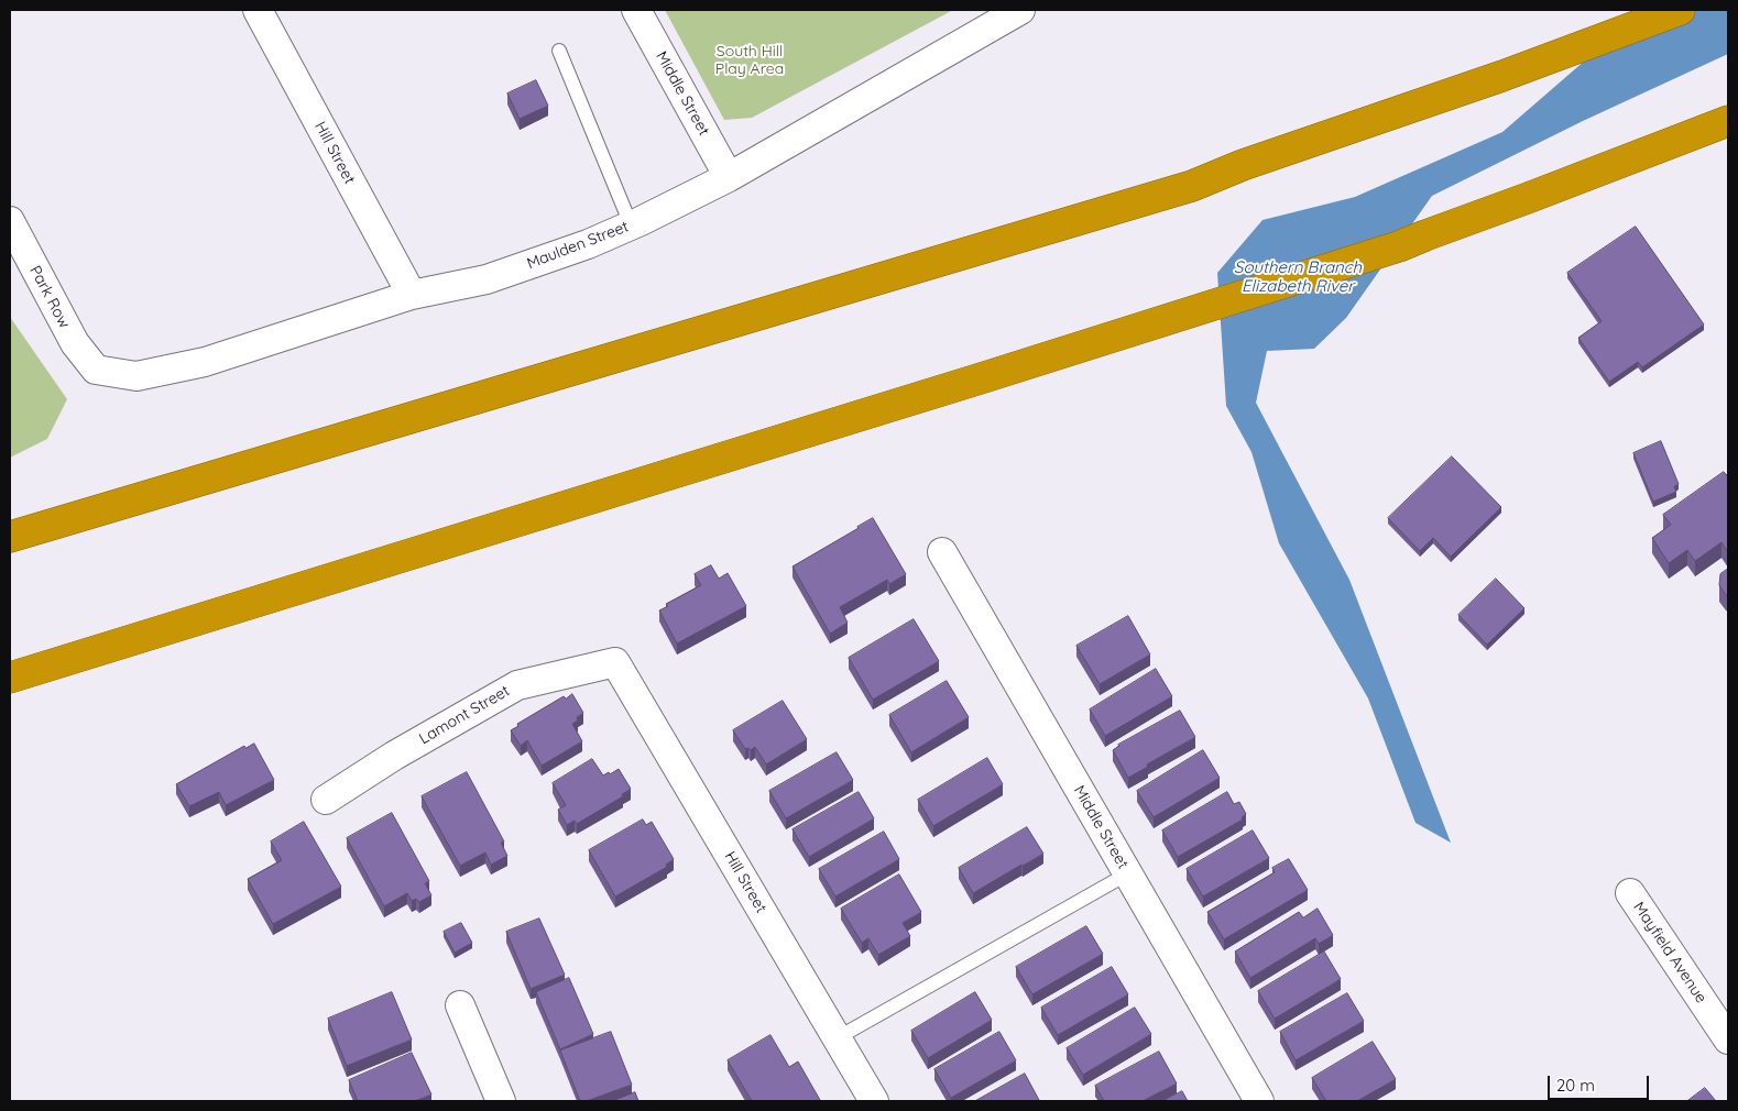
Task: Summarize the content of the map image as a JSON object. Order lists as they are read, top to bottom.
{
  "streets": {
    "street": [
      "Middle Street",
      "Hill Street",
      "Maulden Street",
      "Park Row",
      "Lamont Street",
      "Mayfield Avenue"
    ]
  },
  "crossings": [
    ["Middle Street", "Maulden Street"],
    ["Hill Street", "Maulden Street"],
    ["Hill Street", "Lamont Street"],
    ["Maulden Street", "Park Row"]
  ],
  "water": ["Southern Branch Elizabeth River"],
  "parks": ["South Hill Play Area"],
  "scale_bar": "20 m"
}
